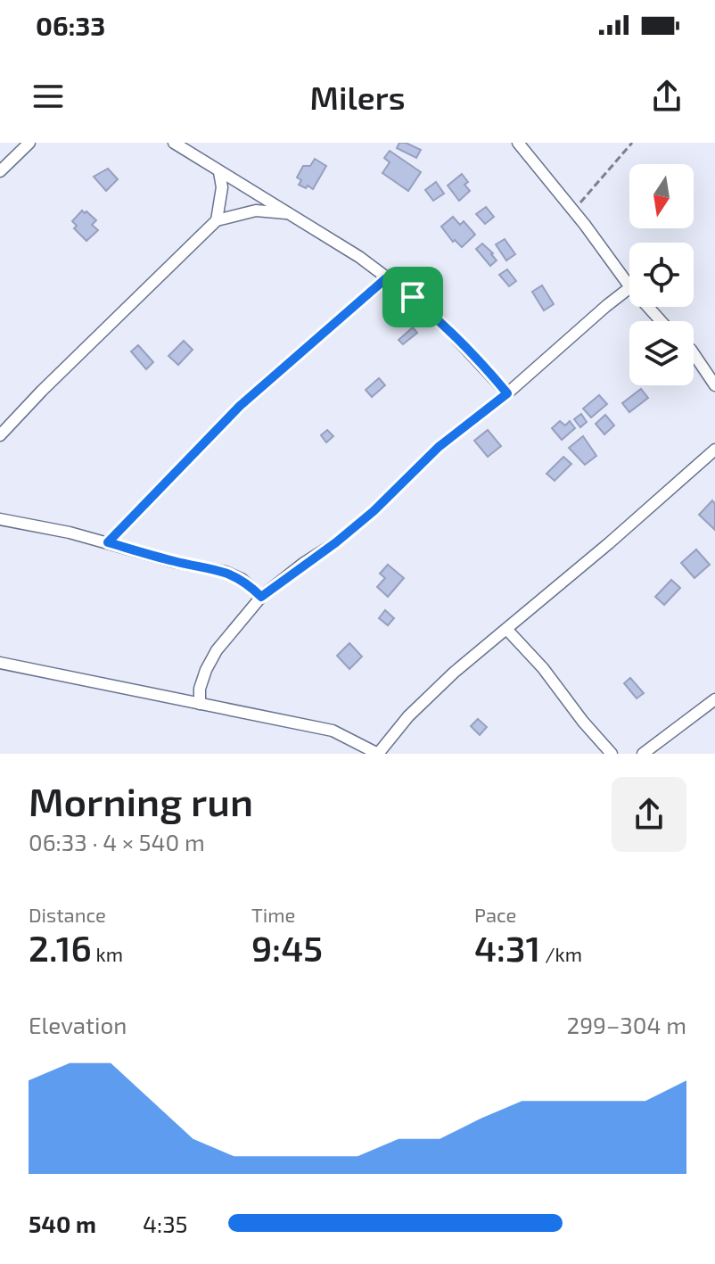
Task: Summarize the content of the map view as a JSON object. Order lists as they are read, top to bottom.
{
  "north": "bottom",
  "page": {
    "status": "06:33",
    "header": "Milers",
    "heading": ["Morning run", "06:33 · 4 × 540 m"],
    "stats": [
      ["Distance", "2.16 km"],
      ["Time", "9:45"],
      ["Pace", "4:31 /km"]
    ],
    "chart": ["Elevation", "299–304 m"],
    "list": [
      {
        "name": "540 m",
        "note": "4:35"
      }
    ]
  }
}
